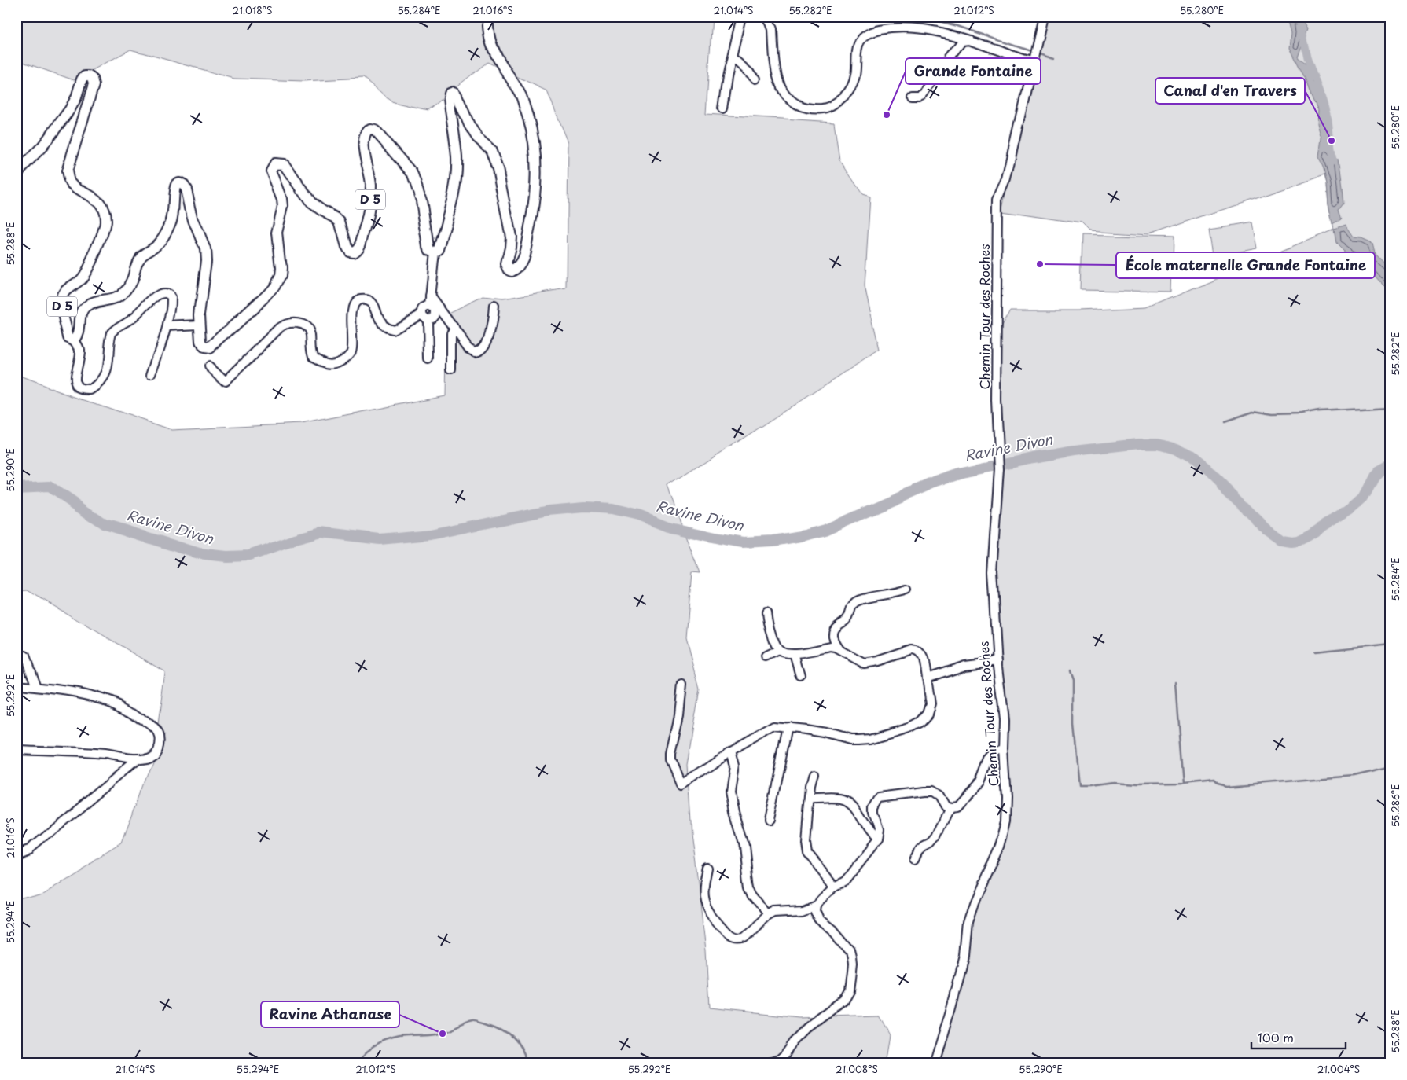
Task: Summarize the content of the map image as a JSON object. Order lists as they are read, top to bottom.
{
  "streets": {
    "main road": ["D 5"],
    "street": ["Chemin Tour des Roches"]
  },
  "water": ["Ravine Divon"],
  "places": [
    "Grande Fontaine",
    "Canal d'en Travers",
    "École maternelle Grande Fontaine",
    "Ravine Athanase"
  ],
  "scale_bar": "100 m",
  "coordinates": [
    "21.018°S",
    "55.284°E",
    "21.016°S",
    "21.014°S",
    "55.282°E",
    "21.012°S",
    "55.280°E",
    "55.288°E",
    "55.290°E",
    "55.292°E",
    "55.286°E",
    "55.294°E",
    "21.008°S",
    "21.004°S"
  ]
}
